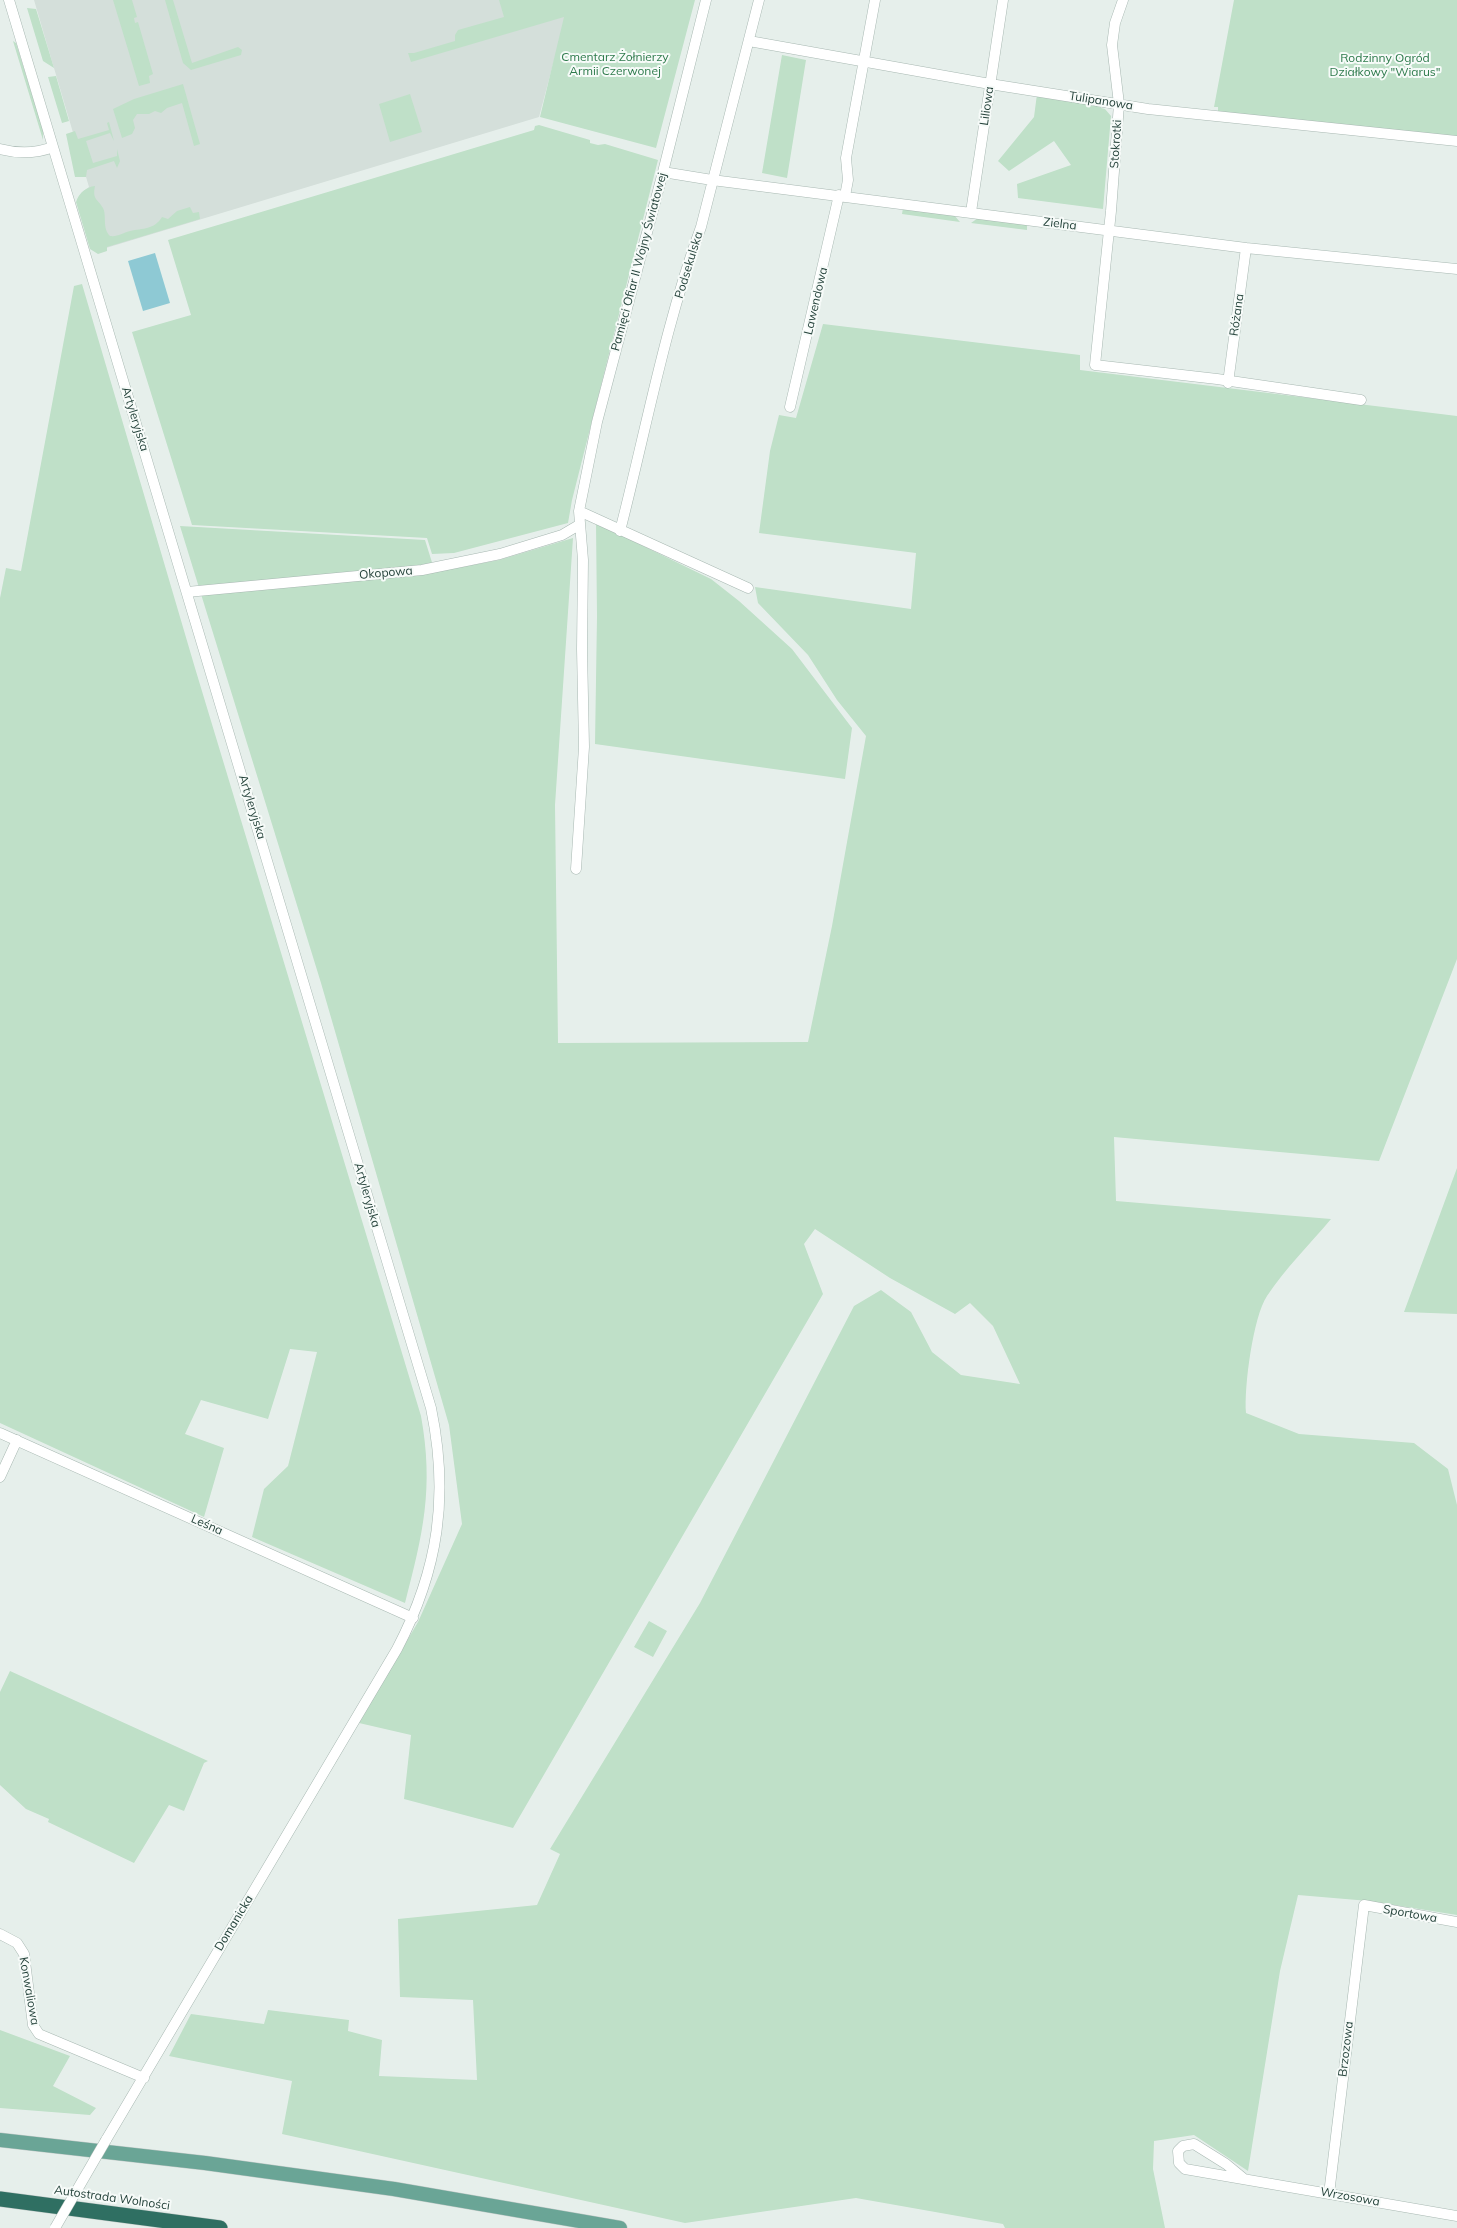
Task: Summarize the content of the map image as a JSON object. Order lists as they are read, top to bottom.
{
  "streets": {
    "highway": ["Autostrada Wolności"],
    "street": [
      "Tulipanowa",
      "Liliowa",
      "Stokrotki",
      "Zielna",
      "Pamięci Ofiar II Wojny Światowej",
      "Podsekulska",
      "Lawendowa",
      "Różana",
      "Artyleryjska",
      "Okopowa",
      "Leśna",
      "Sportowa",
      "Domanicka",
      "Konwaliowa",
      "Brzozowa",
      "Wrzosowa"
    ]
  },
  "crossings": [
    ["Tulipanowa", "Liliowa"],
    ["Tulipanowa", "Stokrotki"],
    ["Tulipanowa", "Podsekulska"],
    ["Tulipanowa", "Lawendowa"],
    ["Liliowa", "Zielna"],
    ["Stokrotki", "Zielna"],
    ["Stokrotki", "Różana"],
    ["Zielna", "Pamięci Ofiar II Wojny Światowej"],
    ["Zielna", "Podsekulska"],
    ["Zielna", "Lawendowa"],
    ["Zielna", "Różana"],
    ["Pamięci Ofiar II Wojny Światowej", "Okopowa"],
    ["Artyleryjska", "Okopowa"],
    ["Artyleryjska", "Leśna"],
    ["Artyleryjska", "Domanicka"],
    ["Leśna", "Domanicka"],
    ["Sportowa", "Brzozowa"],
    ["Domanicka", "Konwaliowa"],
    ["Brzozowa", "Wrzosowa"]
  ],
  "parks": ["Cmentarz Żołnierzy Armii Czerwonej", "Rodzinny Ogród Działkowy \"Wiarus\""]
}
